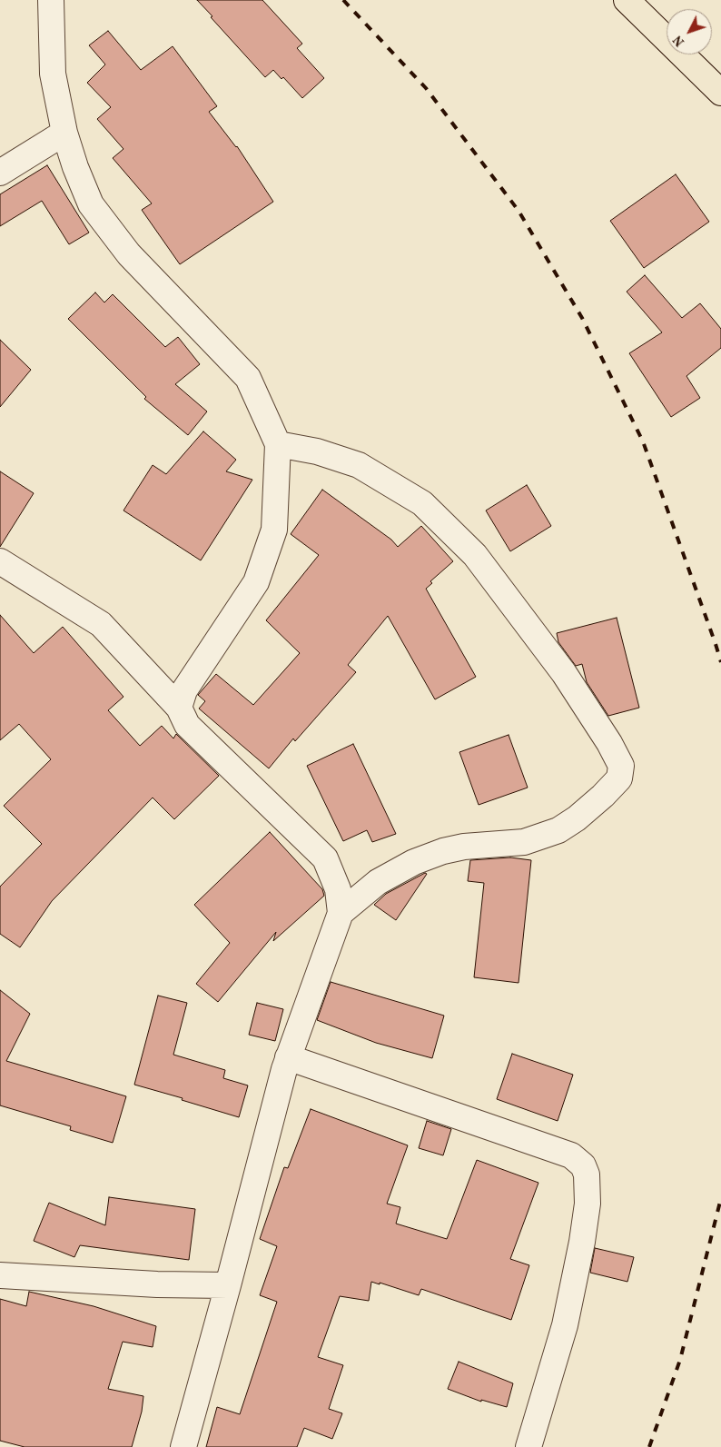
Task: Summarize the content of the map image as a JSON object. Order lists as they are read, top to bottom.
{
  "north": "bottom left"
}
